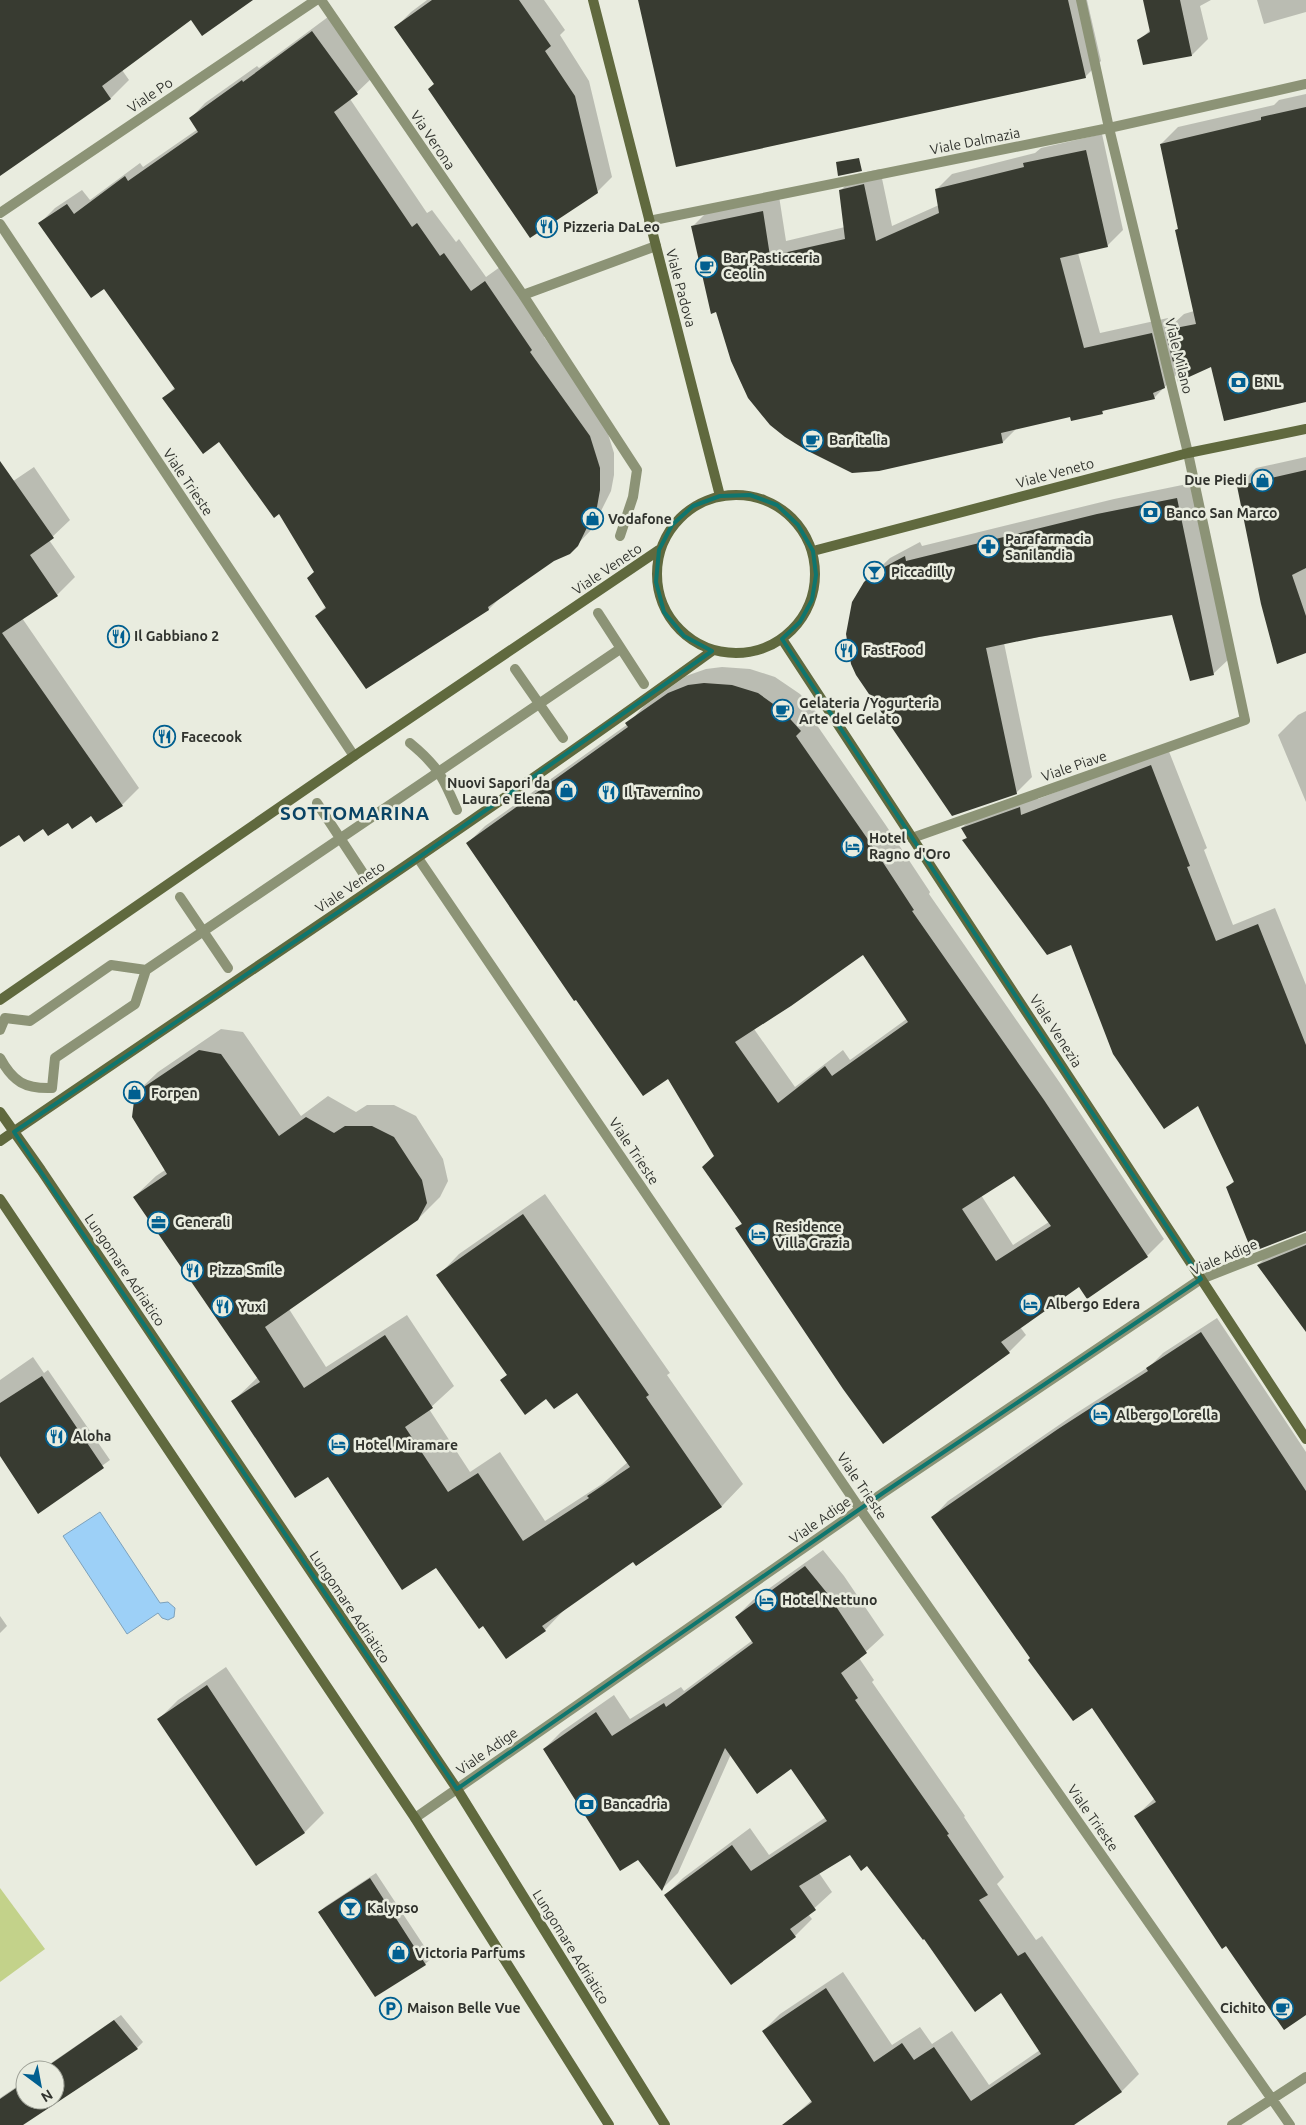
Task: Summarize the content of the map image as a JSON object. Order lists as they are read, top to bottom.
{
  "streets": {
    "street": [
      "Viale Po",
      "Via Verona",
      "Viale Dalmazia",
      "Viale Padova",
      "Viale Milano",
      "Viale Veneto",
      "Viale Trieste",
      "Viale Piave",
      "Viale Venezia",
      "Viale Adige",
      "Lungomare Adriatico"
    ]
  },
  "crossings": [
    ["Viale Dalmazia", "Viale Padova"],
    ["Viale Dalmazia", "Viale Milano"],
    ["Viale Padova", "Viale Veneto"],
    ["Viale Padova", "Viale Venezia"],
    ["Viale Milano", "Viale Veneto"],
    ["Viale Milano", "Viale Piave"],
    ["Viale Veneto", "Viale Trieste"],
    ["Viale Veneto", "Viale Venezia"],
    ["Viale Veneto", "Lungomare Adriatico"],
    ["Viale Trieste", "Viale Adige"],
    ["Viale Piave", "Viale Venezia"],
    ["Viale Venezia", "Viale Adige"],
    ["Viale Adige", "Lungomare Adriatico"]
  ],
  "districts": ["SOTTOMARINA"],
  "places": {
    "restaurant": [
      "Pizzeria DaLeo",
      "Il Gabbiano 2",
      "FastFood",
      "Facecook",
      "Il Tavernino",
      "Pizza Smile",
      "Yuxi",
      "Aloha"
    ],
    "cafe": [
      "Bar Pasticceria Ceolin",
      "Bar italia",
      "Gelateria /Yogurteria Arte del Gelato",
      "Cichito"
    ],
    "bank": ["BNL", "Banco San Marco", "Bancadria"],
    "shop": [
      "Due Piedi",
      "Vodafone",
      "Nuovi Sapori da Laura e Elena",
      "Forpen",
      "Victoria Parfums"
    ],
    "pharmacy": ["Parafarmacia Sanilandia"],
    "bar": ["Piccadilly", "Kalypso"],
    "hotel": [
      "Hotel Ragno d'Oro",
      "Residence Villa Grazia",
      "Albergo Edera",
      "Albergo Lorella",
      "Hotel Miramare",
      "Hotel Nettuno"
    ],
    "office": ["Generali"],
    "parking": ["Maison Belle Vue"]
  },
  "north": "bottom right"
}
